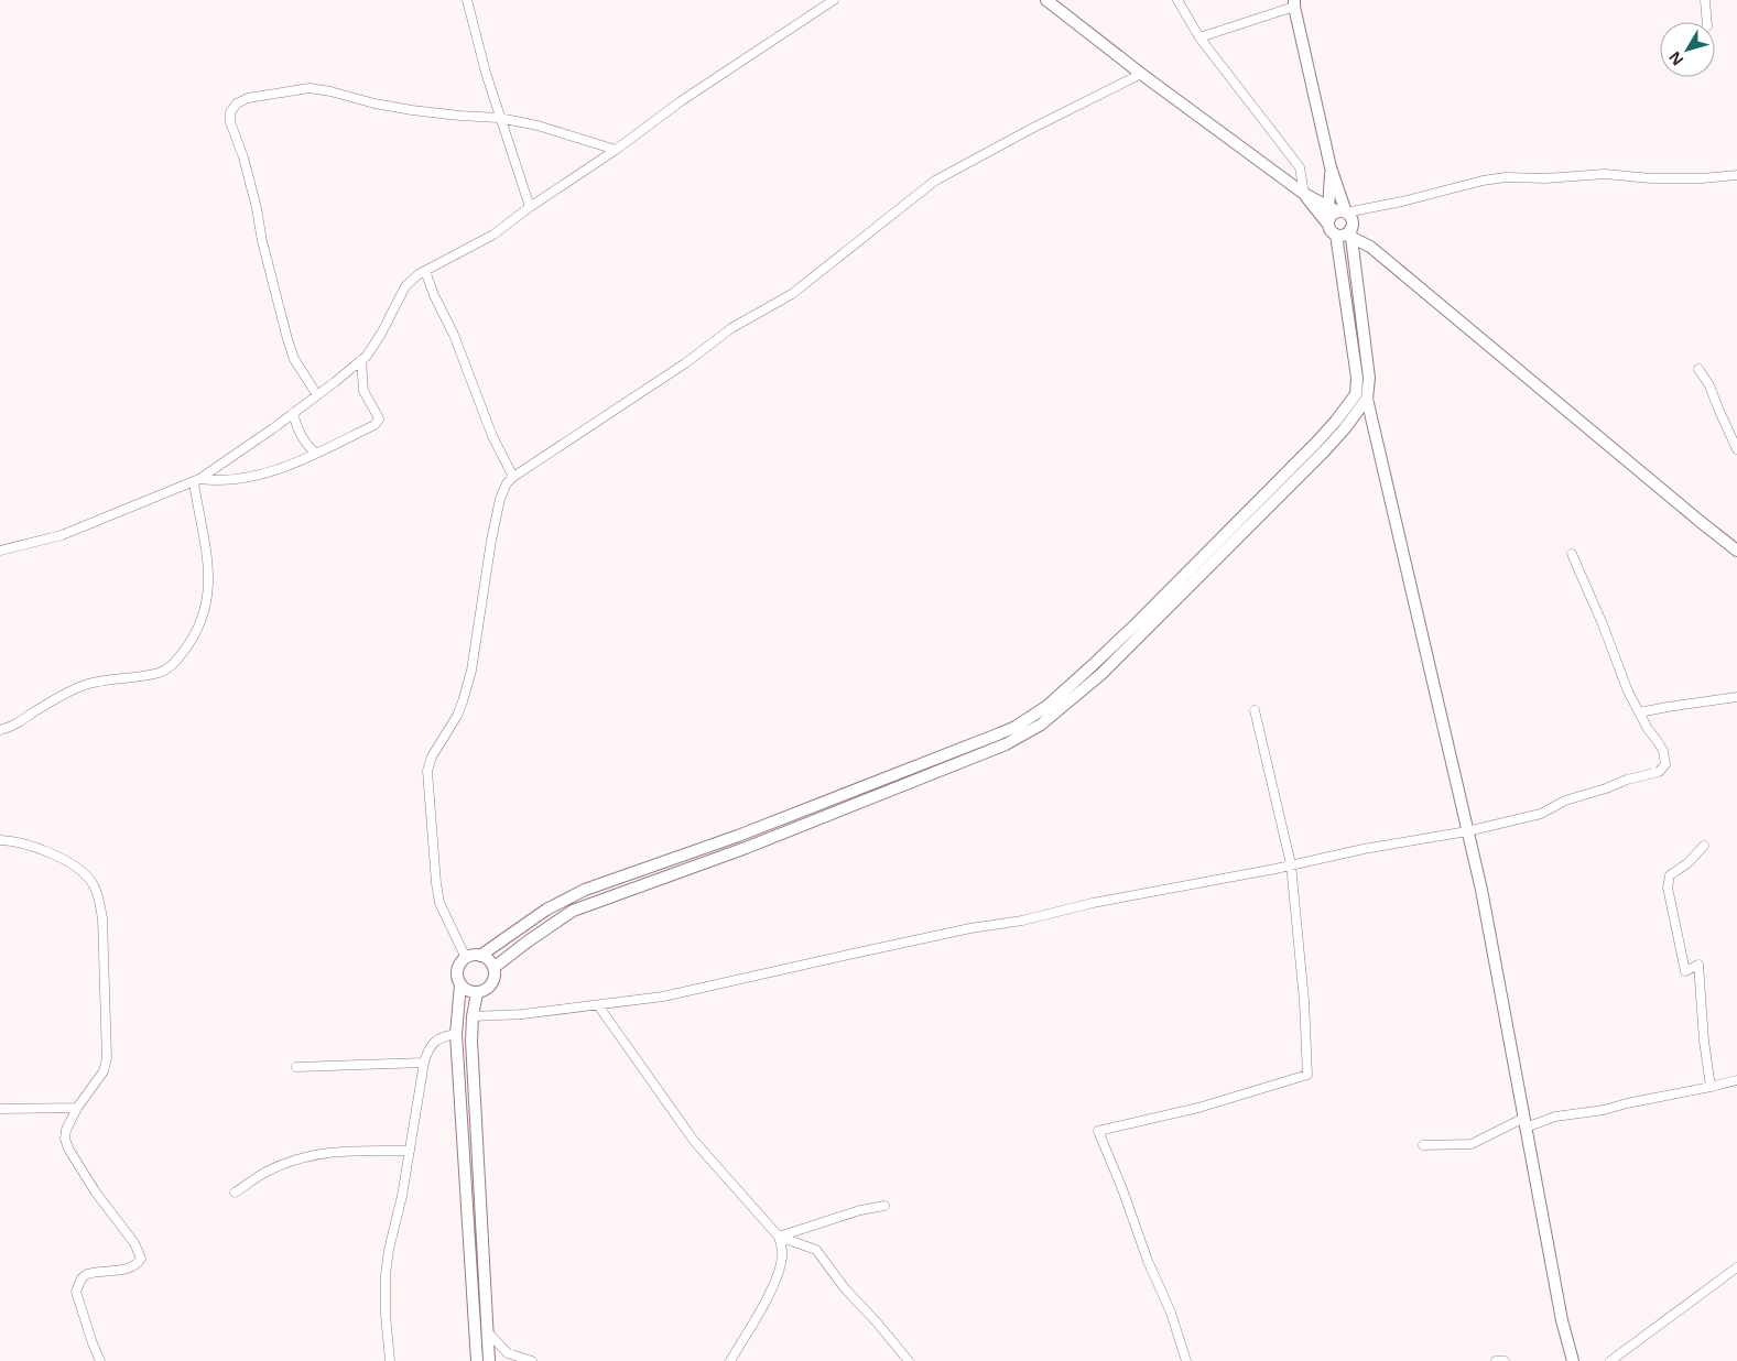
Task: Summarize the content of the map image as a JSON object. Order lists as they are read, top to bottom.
{
  "north": "bottom left"
}
